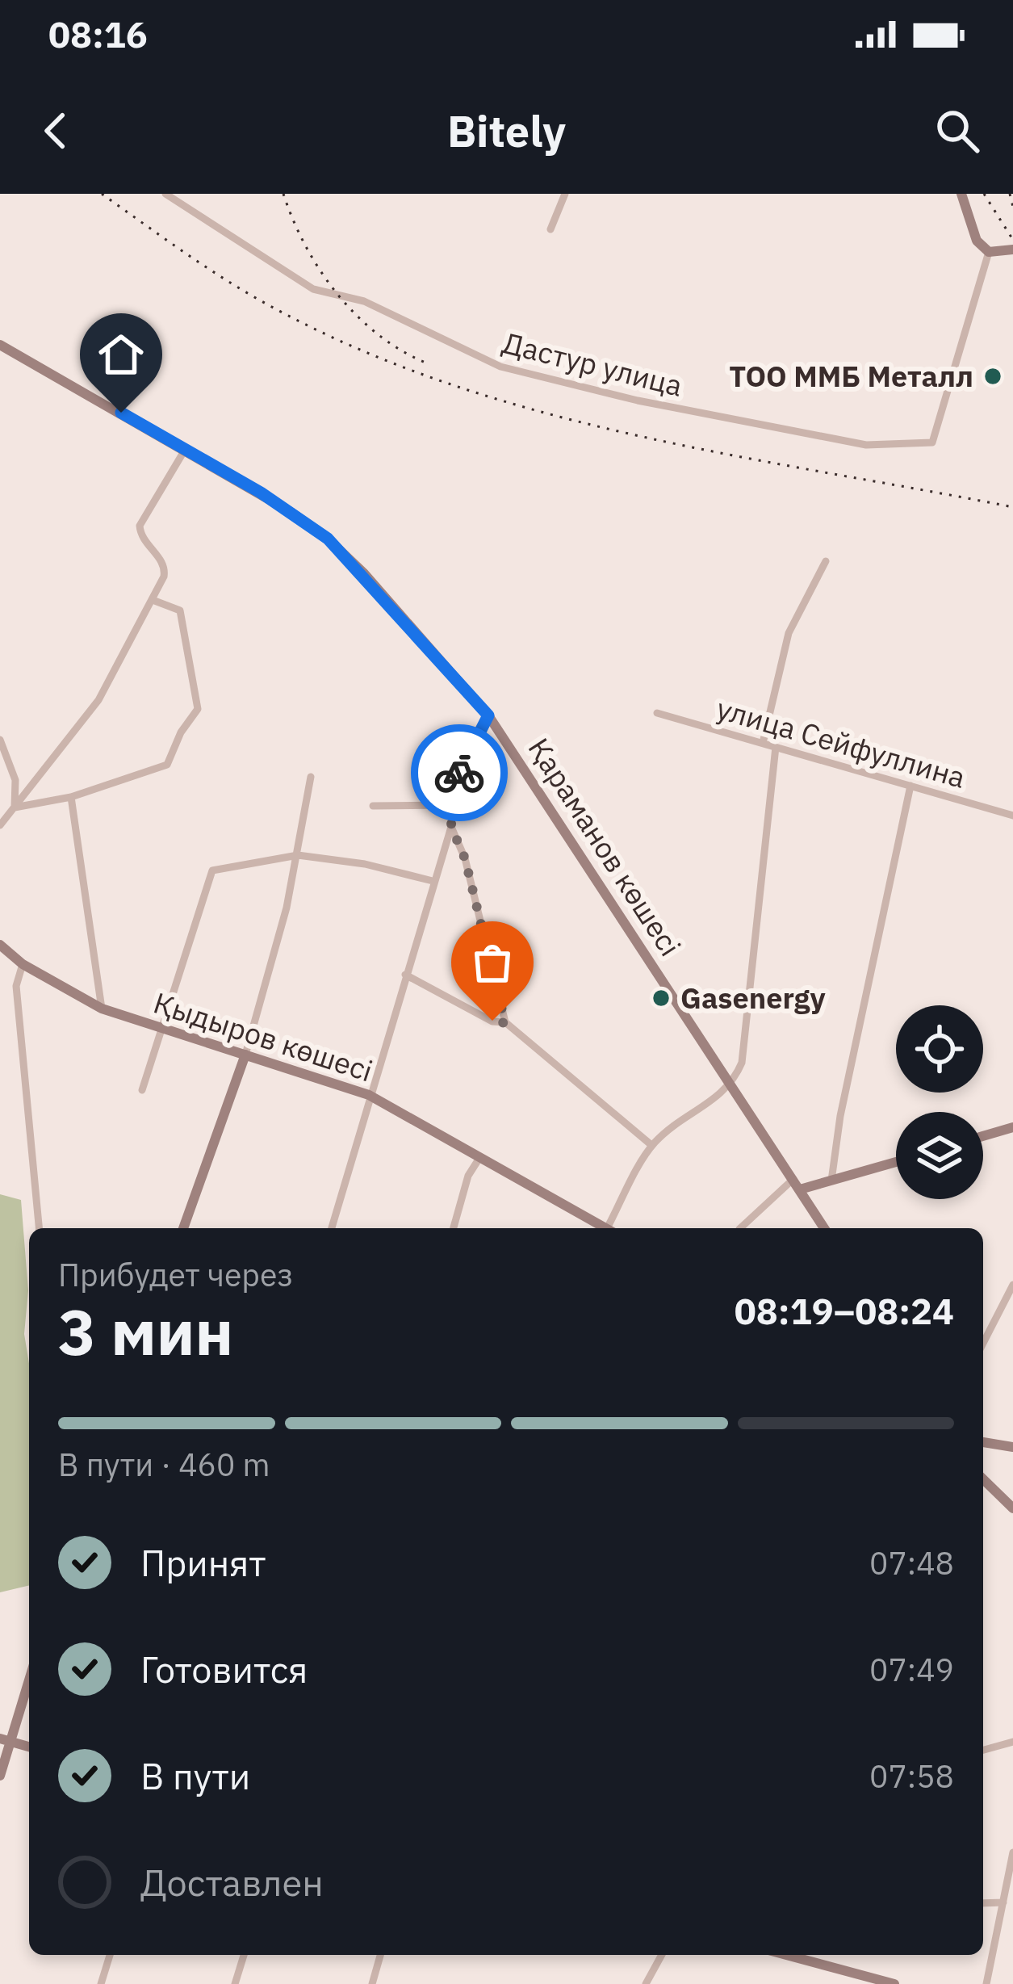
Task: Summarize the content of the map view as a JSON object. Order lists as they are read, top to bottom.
{
  "streets": {
    "street": [
      "Дастур улица",
      "улица Сейфуллина",
      "Қараманов көшесі",
      "Қыдыров көшесі"
    ]
  },
  "places": ["ТОО ММБ Металл", "Gasenergy"],
  "page": {
    "status": "08:16",
    "header": "Bitely",
    "heading": ["3 мин", "Прибудет через", "08:19–08:24"],
    "bar": "В пути · 460 m",
    "list": [
      ["Принят", "07:48"],
      ["Готовится", "07:49"],
      ["В пути", "07:58"],
      "Доставлен"
    ]
  }
}
